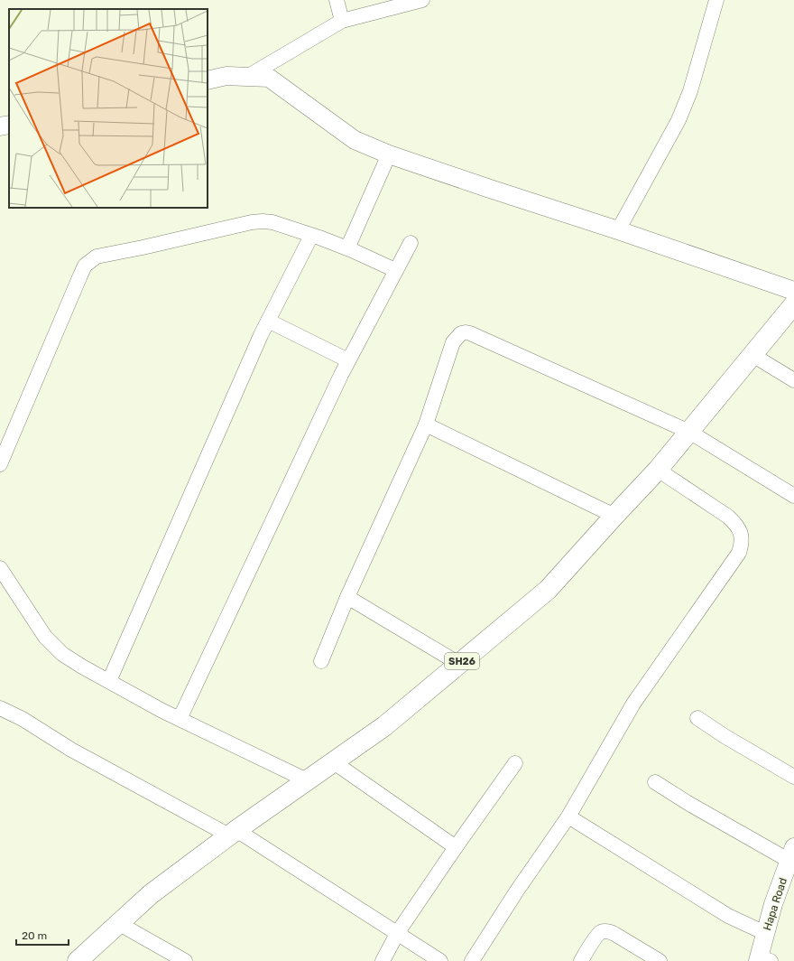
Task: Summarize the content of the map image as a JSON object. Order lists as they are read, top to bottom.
{
  "streets": {
    "main road": ["SH26"],
    "street": ["Hapa Road"]
  },
  "scale_bar": "20 m"
}
